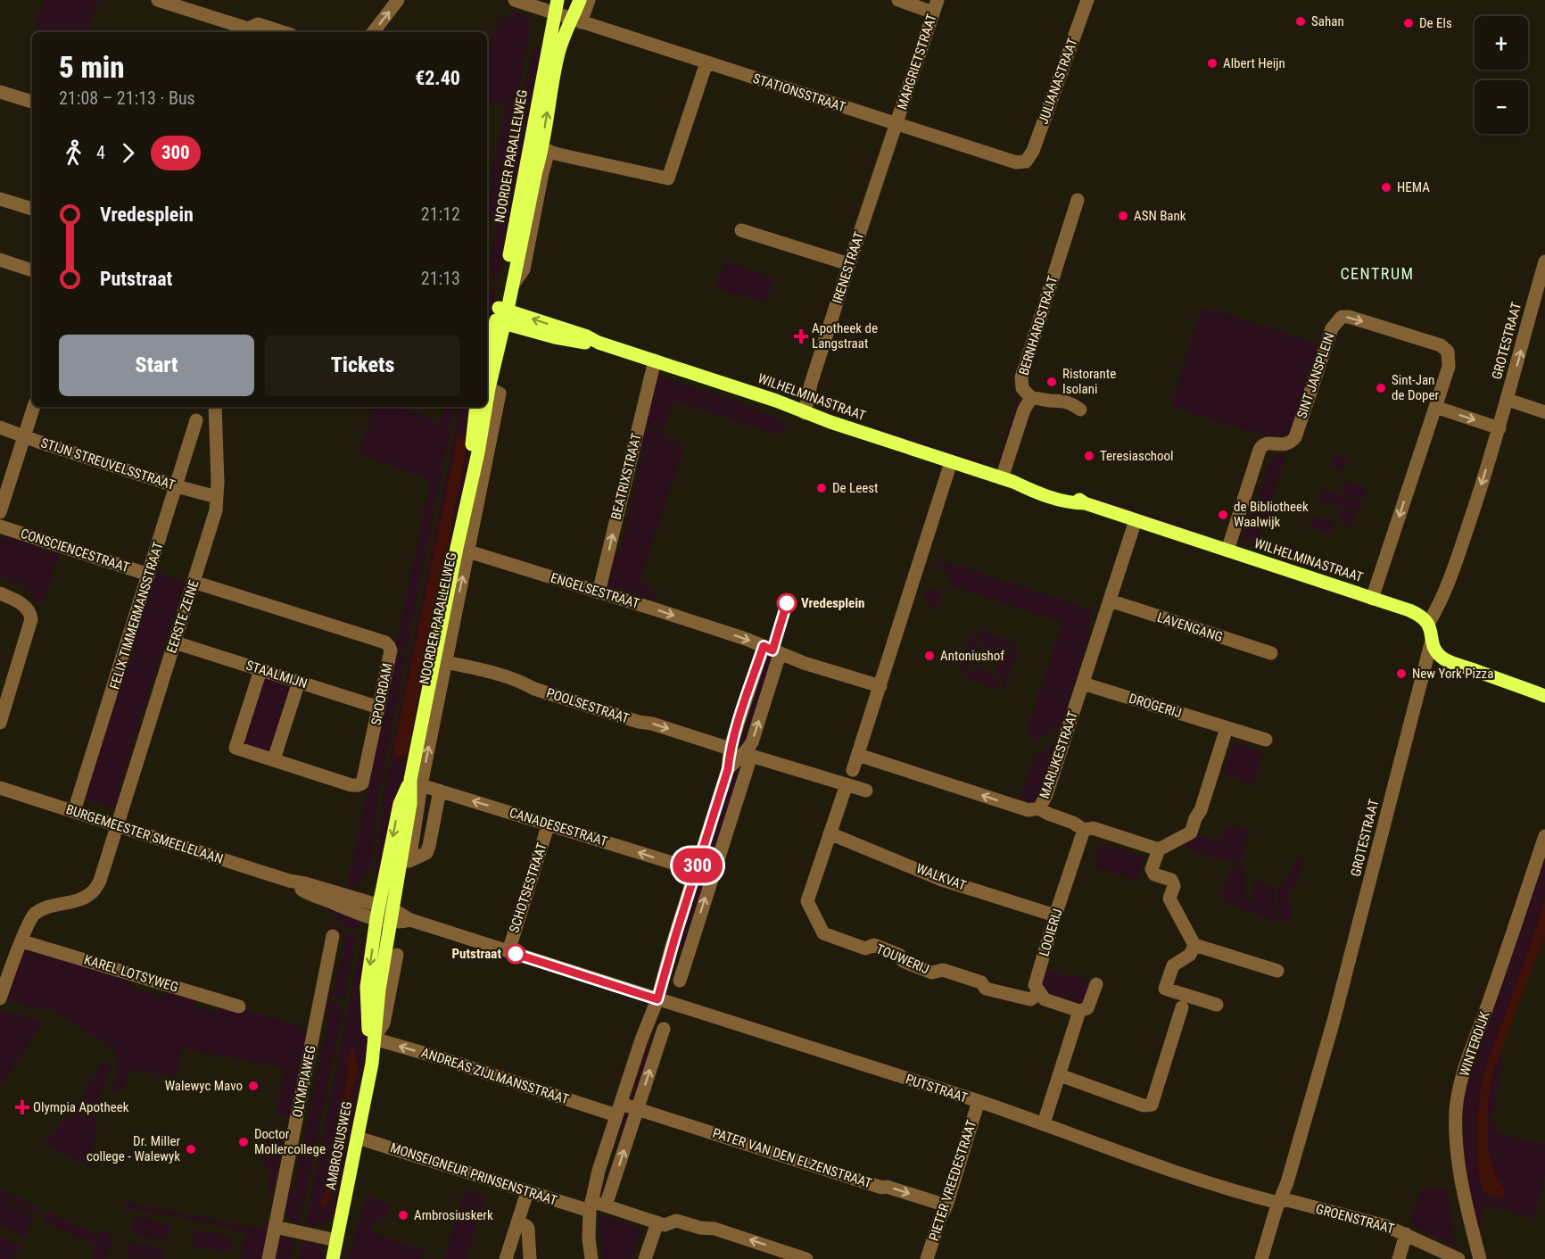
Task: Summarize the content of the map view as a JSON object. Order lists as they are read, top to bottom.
{
  "streets": {
    "main road": [
      "NOORDER PARALLELWEG",
      "GROTESTRAAT",
      "WILHELMINASTRAAT",
      "AMBROSIUSWEG"
    ],
    "street": [
      "MARGRIETSTRAAT",
      "JULIANASTRAAT",
      "STATIONSSTRAAT",
      "IRENESTRAAT",
      "BERNHARDSTRAAT",
      "SINT JANSPLEIN",
      "STIJN STREUVELSSTRAAT",
      "BEATRIXSTRAAT",
      "CONSCIENCESTRAAT",
      "ENGELSESTRAAT",
      "FELIX TIMMERMANSSTRAAT",
      "EERSTE ZEINE",
      "LAVENGANG",
      "STAALMIJN",
      "SPOORDAM",
      "POOLSESTRAAT",
      "DROGERIJ",
      "MARIJKESTRAAT",
      "CANADESESTRAAT",
      "BURGEMEESTER SMEELELAAN",
      "WALKVAT",
      "SCHOTSESTRAAT",
      "LOOIERIJ",
      "TOUWERIJ",
      "KAREL LOTSYWEG",
      "WINTERDIJK",
      "ANDREAS ZIJLMANSSTRAAT",
      "OLYMPIAWEG",
      "PUTSTRAAT",
      "PATER VAN DEN ELZENSTRAAT",
      "MONSEIGNEUR PRINSENSTRAAT",
      "PIETER VREEDESTRAAT",
      "GROENSTRAAT"
    ]
  },
  "crossings": [
    ["MARGRIETSTRAAT", "STATIONSSTRAAT"],
    ["MARGRIETSTRAAT", "IRENESTRAAT"],
    ["JULIANASTRAAT", "STATIONSSTRAAT"],
    ["STATIONSSTRAAT", "NOORDER PARALLELWEG"],
    ["STATIONSSTRAAT", "IRENESTRAAT"],
    ["NOORDER PARALLELWEG", "WILHELMINASTRAAT"],
    ["NOORDER PARALLELWEG", "ENGELSESTRAAT"],
    ["NOORDER PARALLELWEG", "POOLSESTRAAT"],
    ["NOORDER PARALLELWEG", "CANADESESTRAAT"],
    ["NOORDER PARALLELWEG", "BURGEMEESTER SMEELELAAN"],
    ["NOORDER PARALLELWEG", "PUTSTRAAT"],
    ["NOORDER PARALLELWEG", "AMBROSIUSWEG"],
    ["IRENESTRAAT", "WILHELMINASTRAAT"],
    ["GROTESTRAAT", "WILHELMINASTRAAT"],
    ["GROTESTRAAT", "PUTSTRAAT"],
    ["GROTESTRAAT", "GROENSTRAAT"],
    ["SINT JANSPLEIN", "WILHELMINASTRAAT"],
    ["WILHELMINASTRAAT", "BEATRIXSTRAAT"],
    ["WILHELMINASTRAAT", "MARIJKESTRAAT"],
    ["STIJN STREUVELSSTRAAT", "FELIX TIMMERMANSSTRAAT"],
    ["STIJN STREUVELSSTRAAT", "EERSTE ZEINE"],
    ["BEATRIXSTRAAT", "ENGELSESTRAAT"],
    ["CONSCIENCESTRAAT", "FELIX TIMMERMANSSTRAAT"],
    ["FELIX TIMMERMANSSTRAAT", "BURGEMEESTER SMEELELAAN"],
    ["EERSTE ZEINE", "STAALMIJN"],
    ["EERSTE ZEINE", "SPOORDAM"],
    ["EERSTE ZEINE", "BURGEMEESTER SMEELELAAN"],
    ["EERSTE ZEINE", "KAREL LOTSYWEG"],
    ["LAVENGANG", "MARIJKESTRAAT"],
    ["STAALMIJN", "SPOORDAM"],
    ["DROGERIJ", "MARIJKESTRAAT"],
    ["CANADESESTRAAT", "SCHOTSESTRAAT"],
    ["BURGEMEESTER SMEELELAAN", "AMBROSIUSWEG"],
    ["WALKVAT", "LOOIERIJ"],
    ["WALKVAT", "TOUWERIJ"],
    ["SCHOTSESTRAAT", "PUTSTRAAT"],
    ["LOOIERIJ", "TOUWERIJ"],
    ["ANDREAS ZIJLMANSSTRAAT", "AMBROSIUSWEG"],
    ["ANDREAS ZIJLMANSSTRAAT", "PATER VAN DEN ELZENSTRAAT"],
    ["PUTSTRAAT", "AMBROSIUSWEG"],
    ["PUTSTRAAT", "PIETER VREEDESTRAAT"],
    ["PUTSTRAAT", "GROENSTRAAT"],
    ["AMBROSIUSWEG", "MONSEIGNEUR PRINSENSTRAAT"],
    ["PATER VAN DEN ELZENSTRAAT", "PIETER VREEDESTRAAT"]
  ],
  "one_way": [
    "BEATRIXSTRAAT",
    "ENGELSESTRAAT",
    "POOLSESTRAAT",
    "MARIJKESTRAAT",
    "CANADESESTRAAT",
    "ANDREAS ZIJLMANSSTRAAT",
    "PATER VAN DEN ELZENSTRAAT"
  ],
  "districts": ["CENTRUM"],
  "places": {
    "other": [
      "Sahan",
      "De Els",
      "Albert Heijn",
      "HEMA",
      "ASN Bank",
      "Ristorante Isolani",
      "Sint-Jan de Doper",
      "Teresiaschool",
      "De Leest",
      "de Bibliotheek Waalwijk",
      "Vredesplein",
      "Antoniushof",
      "New York Pizza",
      "Putstraat",
      "Walewyc Mavo",
      "Doctor Mollercollege",
      "Dr. Miller college - Walewyk",
      "Ambrosiuskerk"
    ],
    "health": ["Apotheek de Langstraat", "Olympia Apotheek"]
  },
  "lines": ["bus line 300"],
  "page": {
    "on_map": "300",
    "map_buttons": ["+", "−"],
    "heading": ["5 min", "21:08 – 21:13 · Bus", "€2.40"],
    "legs": ["4", "300"],
    "list": [
      {
        "name": "Vredesplein",
        "value": "21:12"
      },
      {
        "name": "Putstraat",
        "value": "21:13"
      }
    ],
    "buttons": ["Start", "Tickets"]
  }
}
